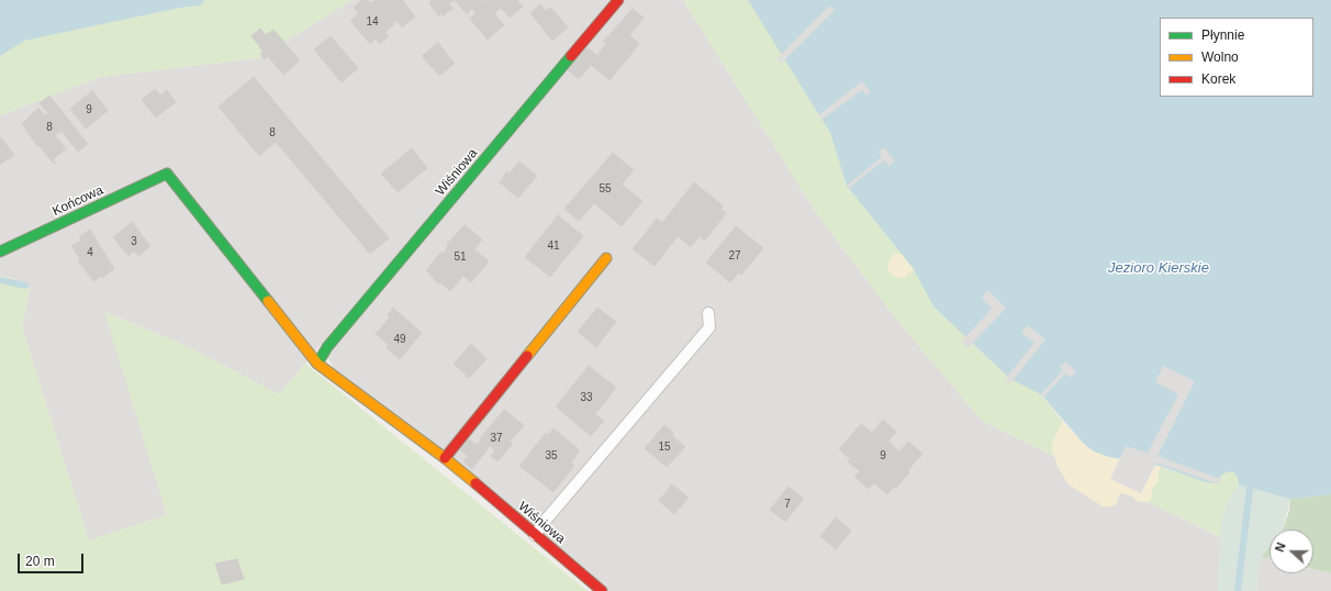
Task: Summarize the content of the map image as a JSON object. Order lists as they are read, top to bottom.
{
  "streets": {
    "street": ["Wiśniowa", "Końcowa"]
  },
  "crossings": [
    ["Wiśniowa", "Końcowa"]
  ],
  "water": ["Jezioro Kierskie"],
  "house_numbers": [
    "14",
    "9",
    "8",
    "8",
    "55",
    "3",
    "41",
    "4",
    "27",
    "51",
    "49",
    "33",
    "37",
    "15",
    "35",
    "9",
    "7"
  ],
  "legend": ["Płynnie", "Wolno", "Korek"],
  "scale_bar": "20 m",
  "north": "left"
}
